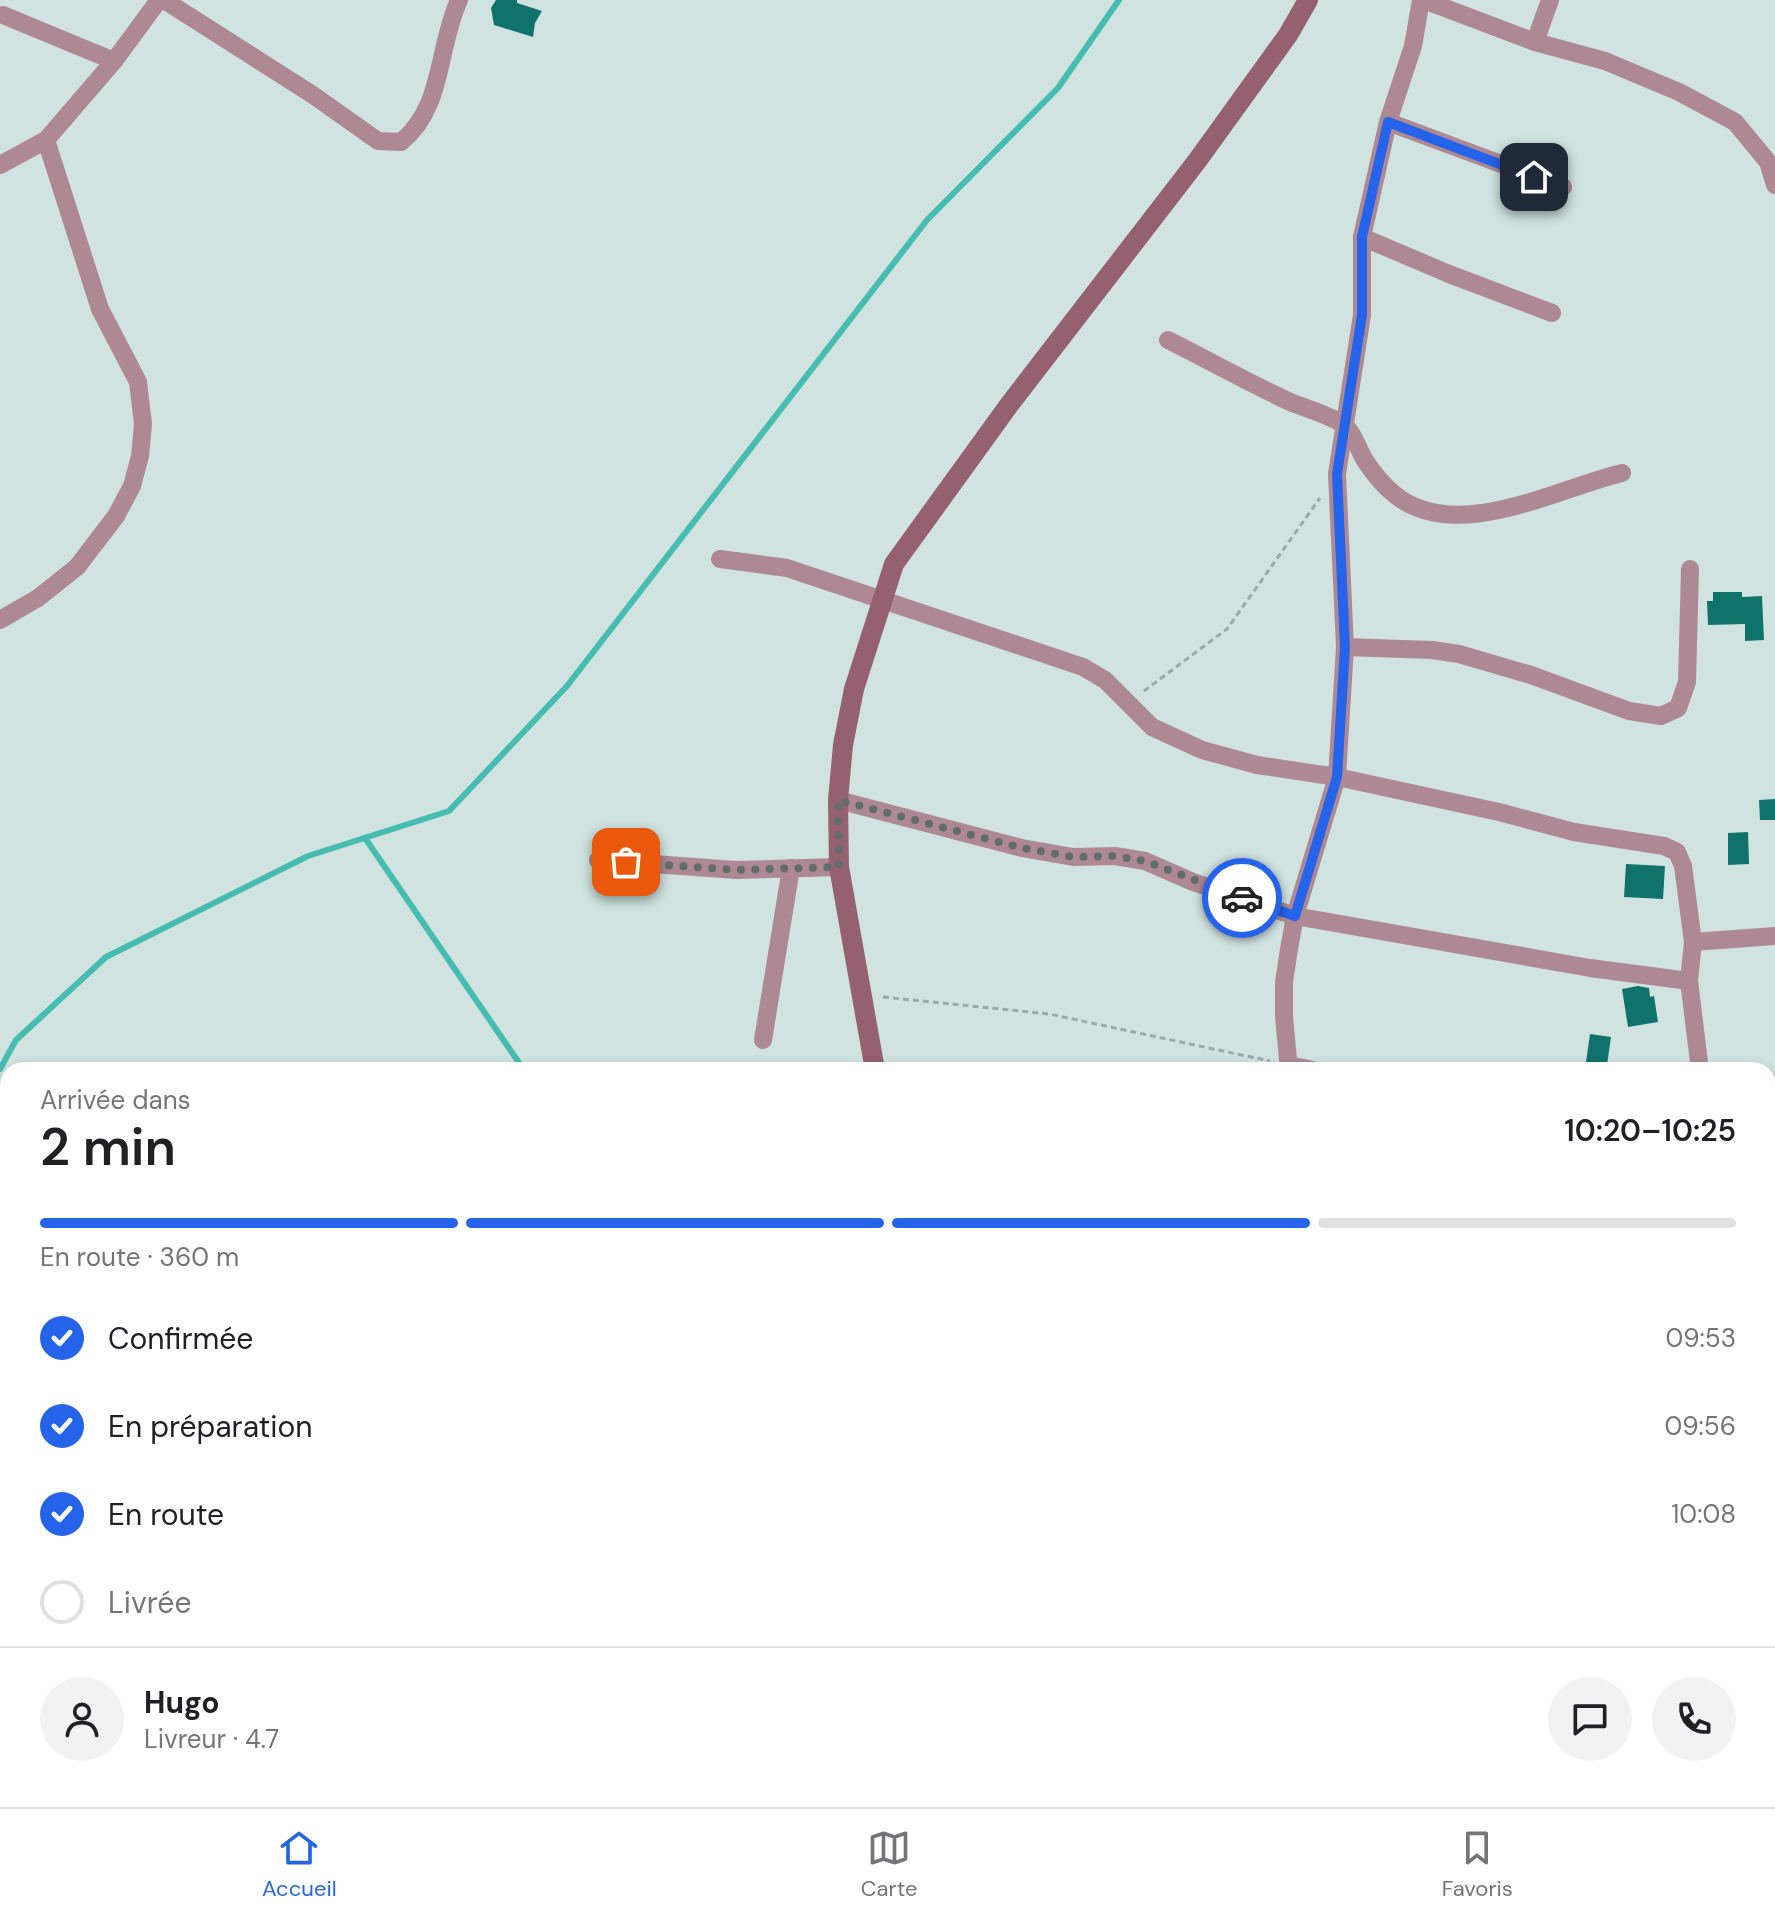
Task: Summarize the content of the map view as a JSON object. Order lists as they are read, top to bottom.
{
  "page": {
    "heading": ["2 min", "Arrivée dans", "10:20–10:25"],
    "panel": ["Hugo", "Livreur · 4.7"],
    "bar": "En route · 360 m",
    "list": [
      ["Confirmée", "09:53"],
      ["En préparation", "09:56"],
      ["En route", "10:08"],
      "Livrée"
    ],
    "tabs": ["Accueil", "Carte", "Favoris"]
  }
}
